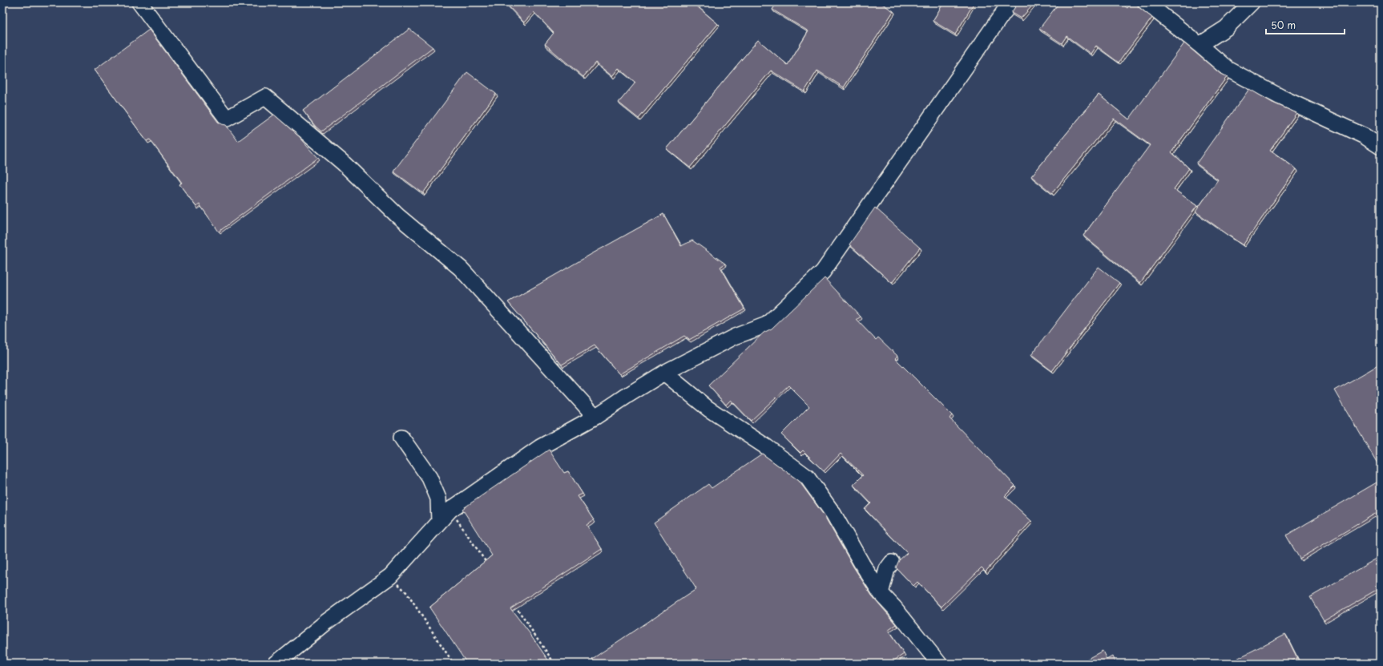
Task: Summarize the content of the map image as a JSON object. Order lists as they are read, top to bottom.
{
  "scale_bar": "50 m"
}
